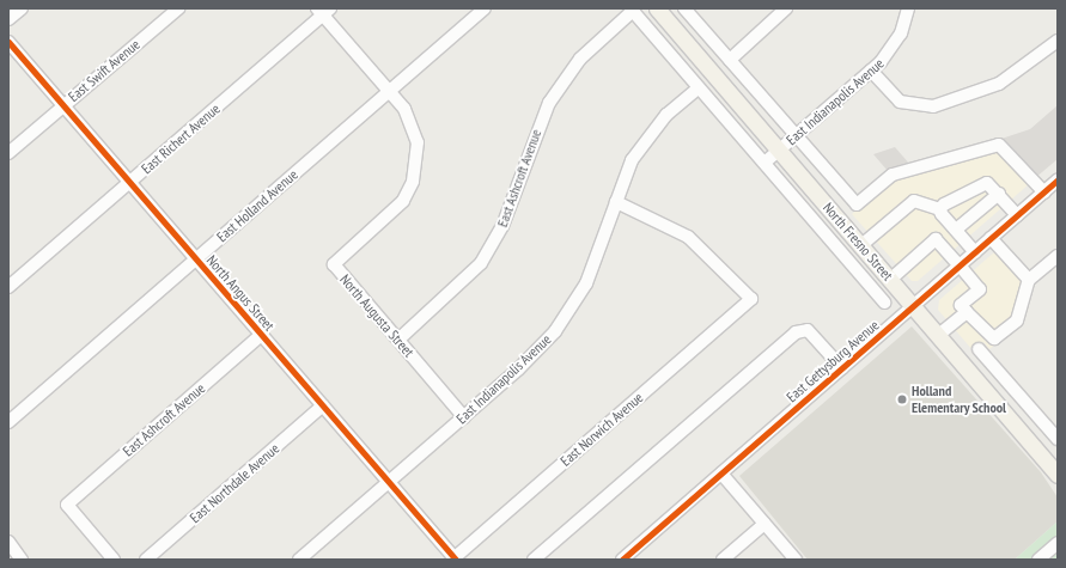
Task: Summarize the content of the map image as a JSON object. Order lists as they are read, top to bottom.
{
  "streets": {
    "main road": ["North Fresno Street"],
    "street": [
      "East Swift Avenue",
      "East Indianapolis Avenue",
      "East Richert Avenue",
      "East Ashcroft Avenue",
      "East Holland Avenue",
      "North Angus Street",
      "North Augusta Street",
      "East Gettysburg Avenue",
      "East Norwich Avenue",
      "East Northdale Avenue"
    ]
  },
  "crossings": [
    ["East Swift Avenue", "North Angus Street"],
    ["East Indianapolis Avenue", "North Fresno Street"],
    ["East Indianapolis Avenue", "North Angus Street"],
    ["East Indianapolis Avenue", "North Augusta Street"],
    ["East Indianapolis Avenue", "East Norwich Avenue"],
    ["East Richert Avenue", "North Angus Street"],
    ["East Richert Avenue", "North Augusta Street"],
    ["East Ashcroft Avenue", "North Fresno Street"],
    ["East Ashcroft Avenue", "North Angus Street"],
    ["East Ashcroft Avenue", "North Augusta Street"],
    ["East Holland Avenue", "North Angus Street"],
    ["East Holland Avenue", "North Augusta Street"],
    ["North Fresno Street", "East Gettysburg Avenue"],
    ["North Angus Street", "East Norwich Avenue"],
    ["North Angus Street", "East Northdale Avenue"]
  ],
  "places": ["Holland Elementary School"]
}
